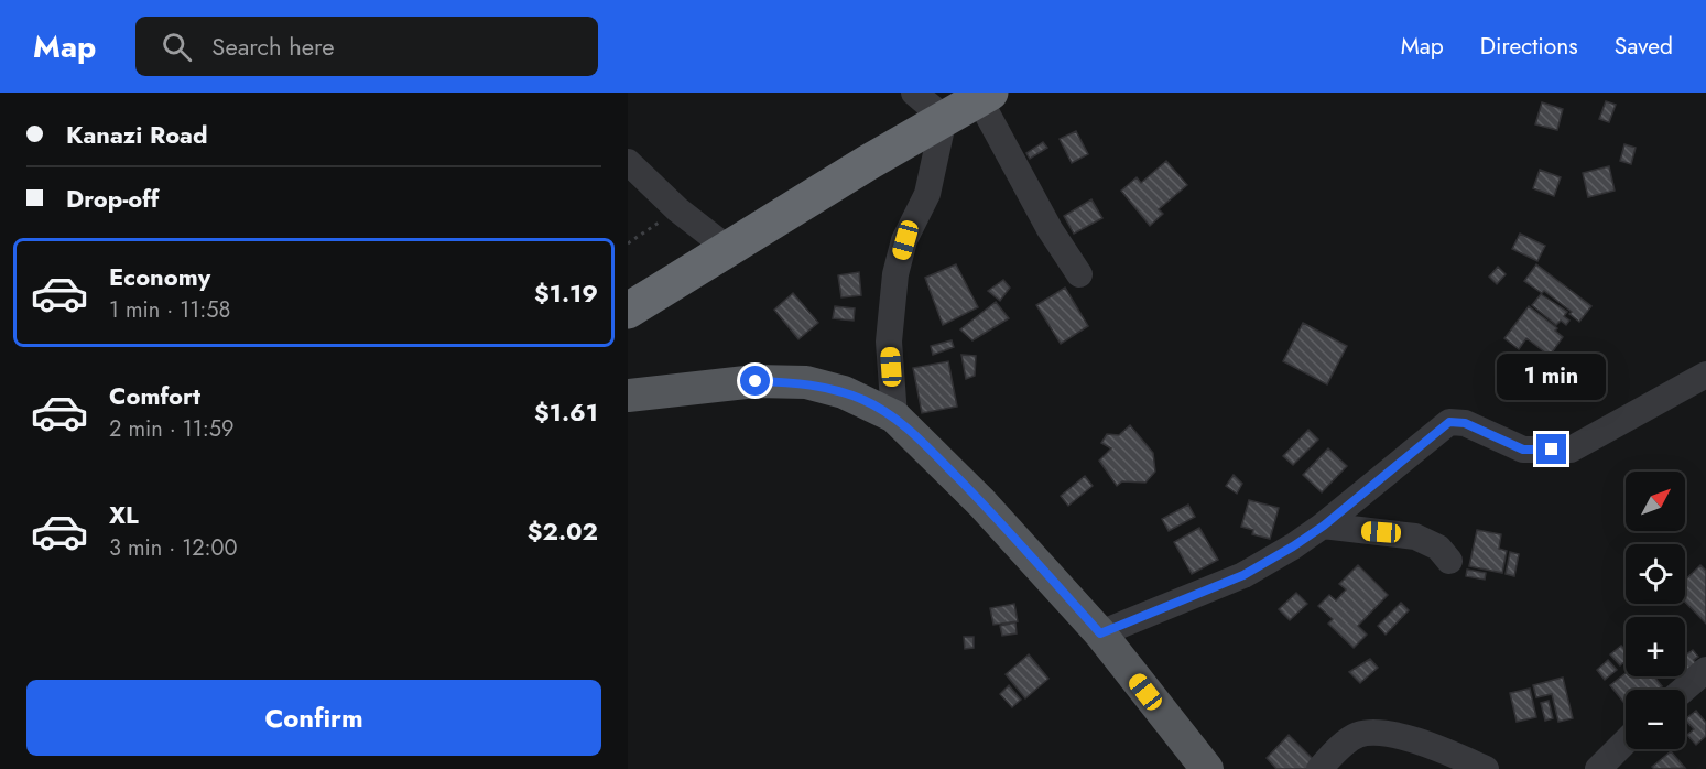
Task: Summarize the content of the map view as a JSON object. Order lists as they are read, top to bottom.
{
  "north": "top right",
  "page": {
    "header": "Map",
    "search": "Search here",
    "nav": ["Map", "Directions", "Saved"],
    "banner": ["Kanazi Road", "Drop-off"],
    "list": [
      {
        "name": "Economy",
        "note": "1 min · 11:58",
        "value": "$1.19"
      },
      {
        "name": "Comfort",
        "note": "2 min · 11:59",
        "value": "$1.61"
      },
      {
        "name": "XL",
        "note": "3 min · 12:00",
        "value": "$2.02"
      }
    ],
    "bubble": "1 min",
    "map_buttons": ["+", "−"],
    "buttons": "Confirm"
  }
}
